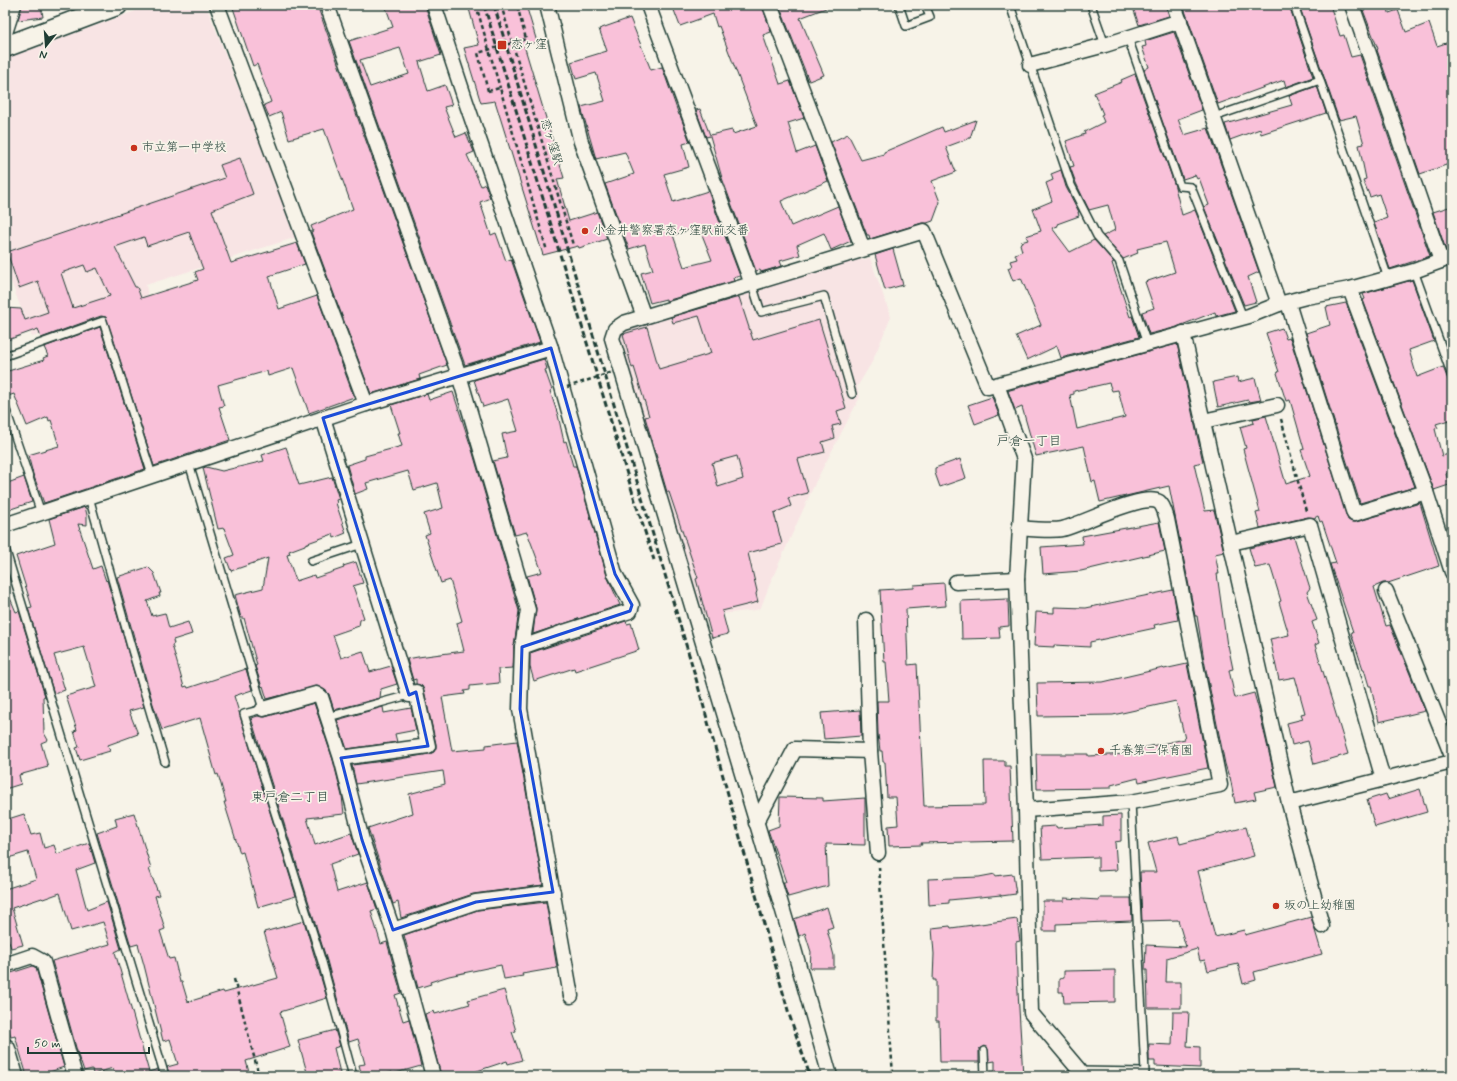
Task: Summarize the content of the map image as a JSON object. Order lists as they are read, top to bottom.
{
  "streets": {
    "path": ["恋ヶ窪駅"]
  },
  "districts": ["戸倉一丁目", "東戸倉二丁目"],
  "places": {
    "transit": ["恋ヶ窪"],
    "other": [
      "市立第一中学校",
      "小金井警察署恋ヶ窪駅前交番",
      "千春第二保育園",
      "坂の上幼稚園"
    ]
  },
  "scale_bar": "50 m",
  "north": "bottom"
}
